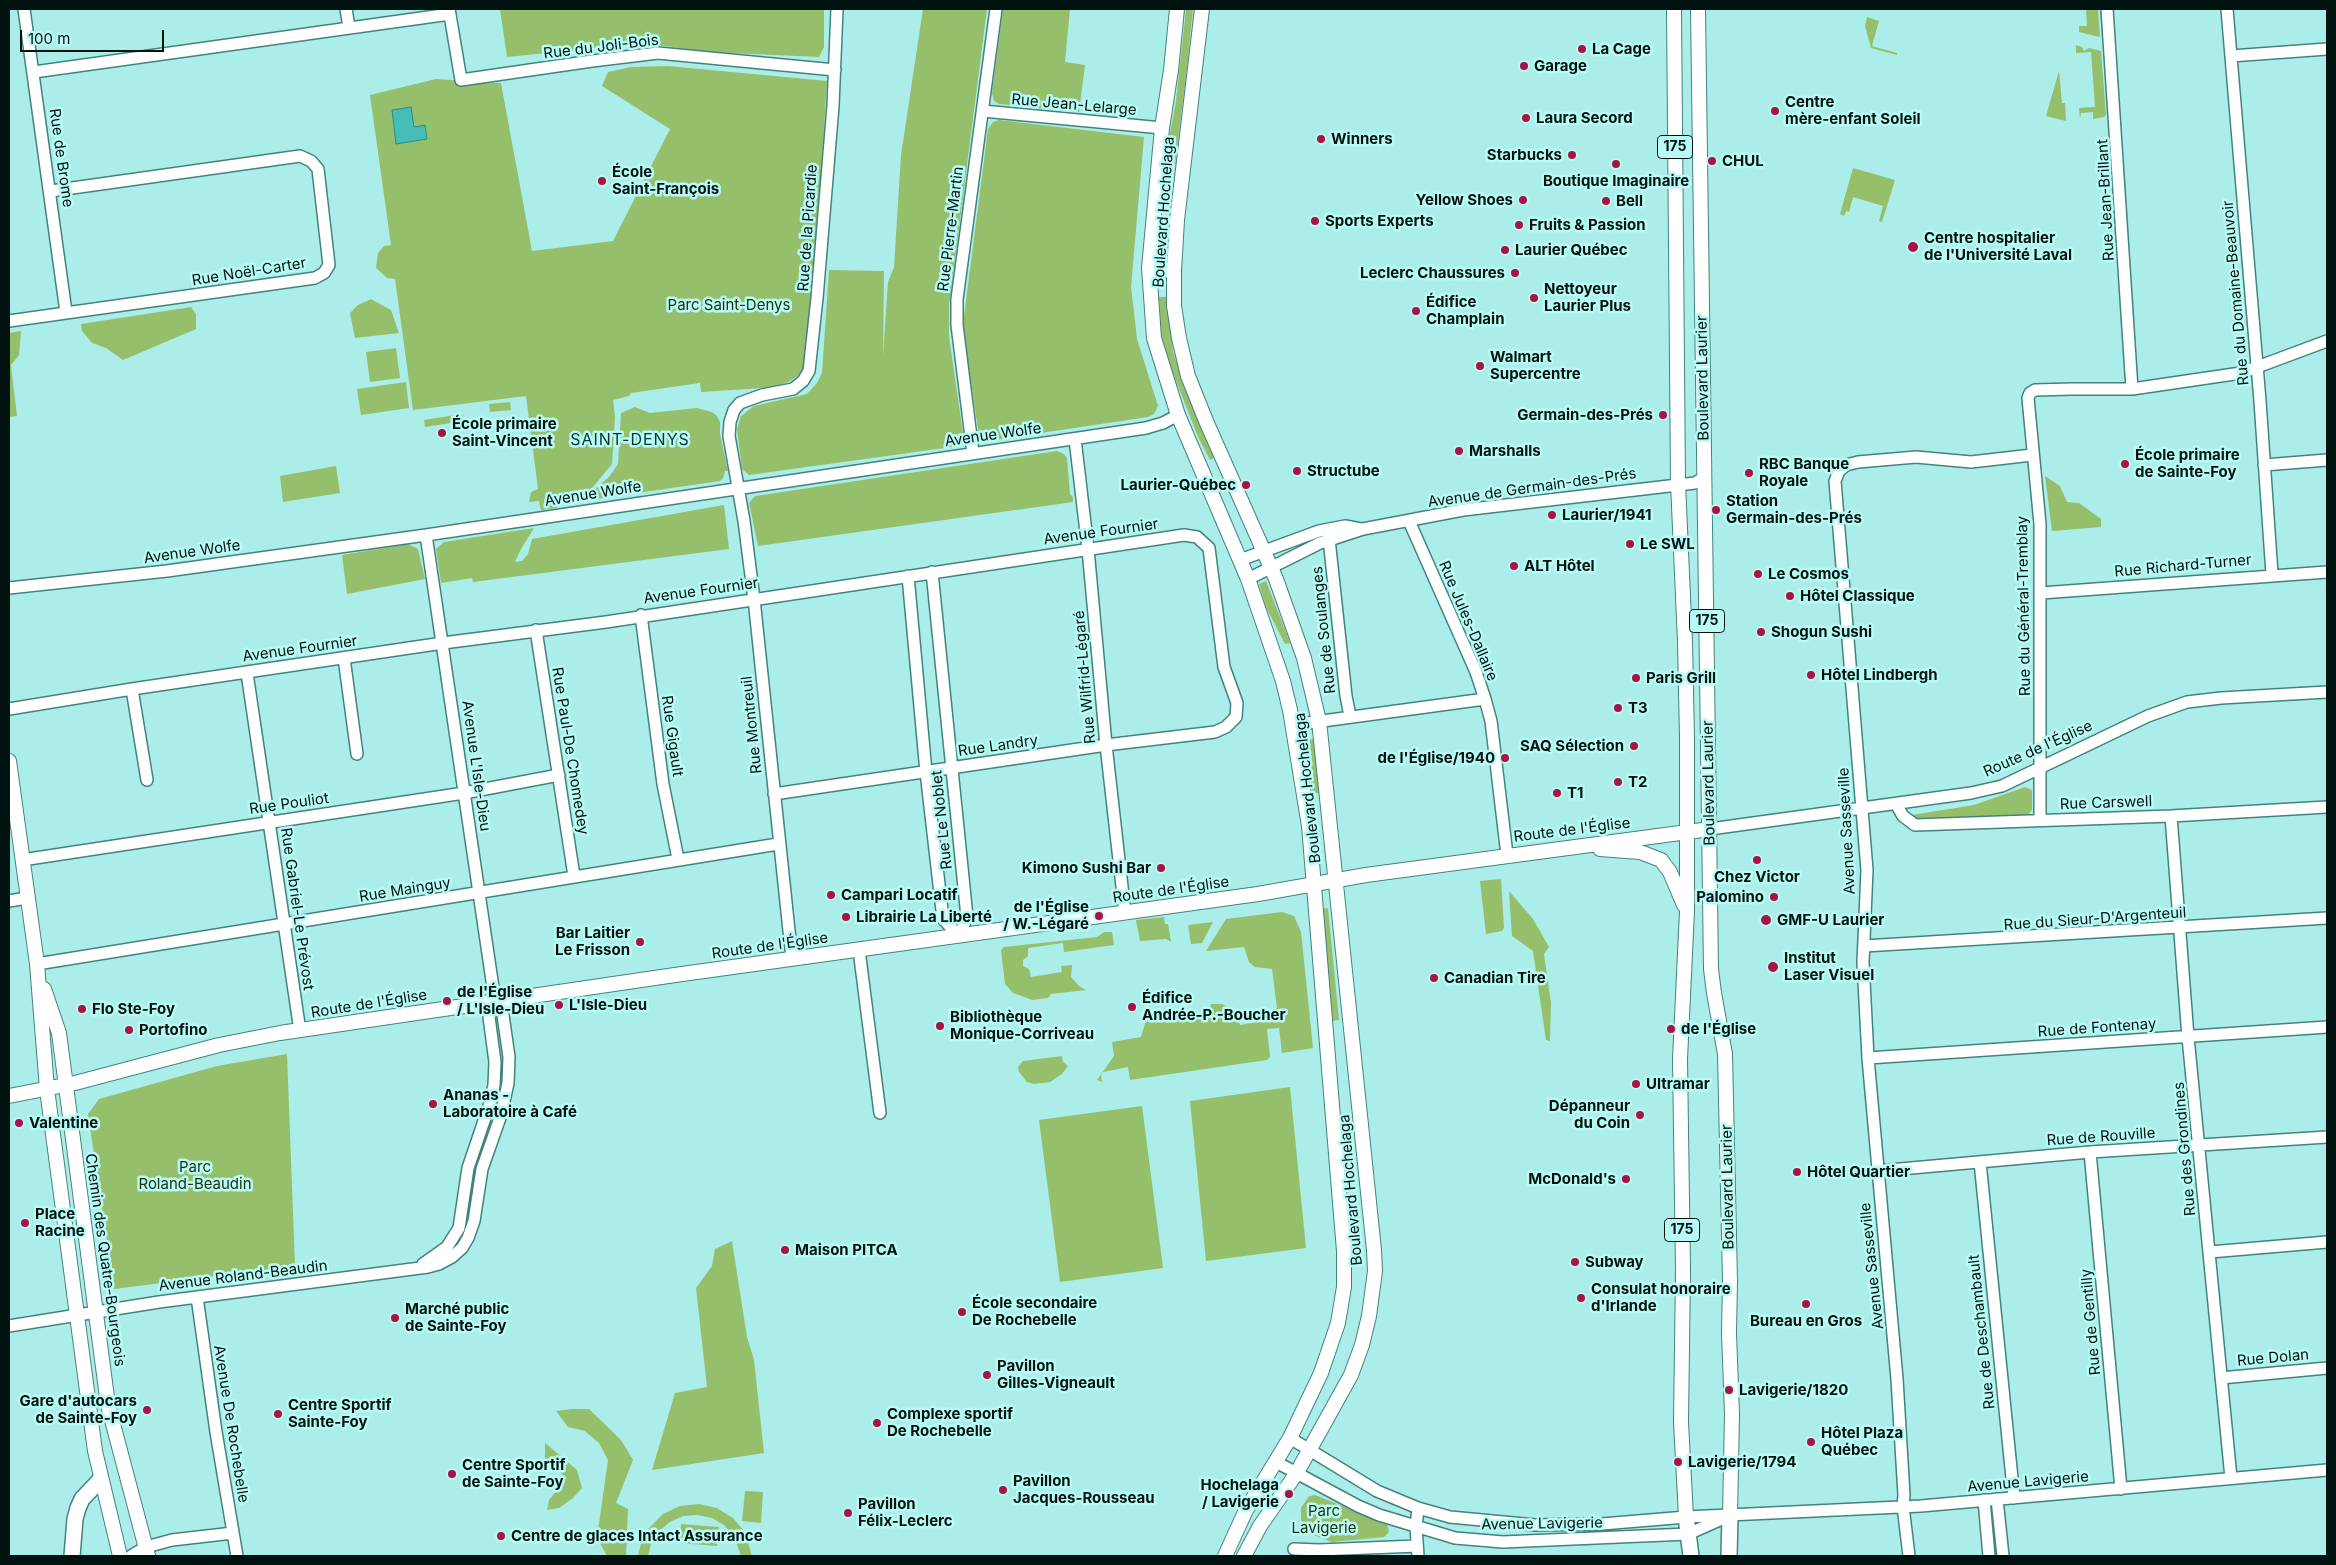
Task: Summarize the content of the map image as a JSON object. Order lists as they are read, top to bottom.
{
  "streets": {
    "highway": ["175", "Boulevard Laurier"],
    "main road": ["Boulevard Hochelaga", "Route de l'Église", "Chemin des Quatre-Bourgeois"],
    "street": [
      "Rue du Joli-Bois",
      "Rue Jean-Lelarge",
      "Rue de Brome",
      "Rue Jean-Brillant",
      "Rue de la Picardie",
      "Rue Pierre-Martin",
      "Rue Noël-Carter",
      "Rue du Domaine-Beauvoir",
      "Avenue Wolfe",
      "Avenue de Germain-des-Prés",
      "Avenue Fournier",
      "Rue Richard-Turner",
      "Rue du Général-Tremblay",
      "Rue Jules-Dallaire",
      "Rue de Soulanges",
      "Rue Wilfrid-Légaré",
      "Rue Montreuil",
      "Rue Gigault",
      "Rue Landry",
      "Rue Paul-De Chomedey",
      "Avenue L'Isle-Dieu",
      "Rue Carswell",
      "Rue Pouliot",
      "Rue Le Noblet",
      "Avenue Sasseville",
      "Rue Mainguy",
      "Rue Gabriel-Le Prévost",
      "Rue du Sieur-D'Argenteuil",
      "Rue de Fontenay",
      "Rue de Rouville",
      "Rue des Grondines",
      "Avenue Roland-Beaudin",
      "Rue de Gentilly",
      "Rue de Deschambault",
      "Rue Dolan",
      "Avenue De Rochebelle",
      "Avenue Lavigerie"
    ]
  },
  "crossings": [
    ["Rue du Joli-Bois", "Rue de la Picardie"],
    ["Rue Jean-Lelarge", "Boulevard Hochelaga"],
    ["Rue Jean-Lelarge", "Rue Pierre-Martin"],
    ["Rue de Brome", "Rue Noël-Carter"],
    ["Rue Jean-Brillant", "Rue du Général-Tremblay"],
    ["Boulevard Hochelaga", "Avenue Wolfe"],
    ["Boulevard Hochelaga", "Avenue de Germain-des-Prés"],
    ["Boulevard Hochelaga", "Route de l'Église"],
    ["Boulevard Hochelaga", "Avenue Lavigerie"],
    ["Rue de la Picardie", "Avenue Wolfe"],
    ["Rue de la Picardie", "Rue Montreuil"],
    ["Rue Pierre-Martin", "Avenue Wolfe"],
    ["Rue du Domaine-Beauvoir", "Rue Richard-Turner"],
    ["Boulevard Laurier", "Avenue de Germain-des-Prés"],
    ["Boulevard Laurier", "Route de l'Église"],
    ["Boulevard Laurier", "Avenue Lavigerie"],
    ["Avenue Wolfe", "Rue Wilfrid-Légaré"],
    ["Avenue Wolfe", "Rue Montreuil"],
    ["Avenue Wolfe", "Avenue L'Isle-Dieu"],
    ["Avenue de Germain-des-Prés", "Rue Jules-Dallaire"],
    ["Avenue de Germain-des-Prés", "Rue de Soulanges"],
    ["Avenue Fournier", "Rue Wilfrid-Légaré"],
    ["Avenue Fournier", "Rue Montreuil"],
    ["Avenue Fournier", "Rue Gigault"],
    ["Avenue Fournier", "Rue Landry"],
    ["Avenue Fournier", "Rue Paul-De Chomedey"],
    ["Avenue Fournier", "Avenue L'Isle-Dieu"],
    ["Avenue Fournier", "Rue Le Noblet"],
    ["Avenue Fournier", "Rue Gabriel-Le Prévost"],
    ["Rue Richard-Turner", "Rue du Général-Tremblay"],
    ["Rue du Général-Tremblay", "Route de l'Église"],
    ["Rue du Général-Tremblay", "Rue Carswell"],
    ["Rue du Général-Tremblay", "Avenue Sasseville"],
    ["Rue Jules-Dallaire", "Route de l'Église"],
    ["Rue Wilfrid-Légaré", "Rue Landry"],
    ["Rue Wilfrid-Légaré", "Route de l'Église"],
    ["Rue Montreuil", "Rue Landry"],
    ["Rue Montreuil", "Route de l'Église"],
    ["Rue Montreuil", "Rue Mainguy"],
    ["Rue Gigault", "Rue Mainguy"],
    ["Rue Landry", "Rue Le Noblet"],
    ["Route de l'Église", "Avenue L'Isle-Dieu"],
    ["Route de l'Église", "Rue Carswell"],
    ["Route de l'Église", "Rue Le Noblet"],
    ["Route de l'Église", "Avenue Sasseville"],
    ["Route de l'Église", "Rue Gabriel-Le Prévost"],
    ["Route de l'Église", "Chemin des Quatre-Bourgeois"],
    ["Route de l'Église", "Avenue Roland-Beaudin"],
    ["Rue Paul-De Chomedey", "Rue Pouliot"],
    ["Rue Paul-De Chomedey", "Rue Mainguy"],
    ["Avenue L'Isle-Dieu", "Rue Pouliot"],
    ["Avenue L'Isle-Dieu", "Rue Mainguy"],
    ["Avenue L'Isle-Dieu", "Avenue Roland-Beaudin"],
    ["Rue Carswell", "Rue des Grondines"],
    ["Rue Pouliot", "Rue Gabriel-Le Prévost"],
    ["Rue Pouliot", "Chemin des Quatre-Bourgeois"],
    ["Avenue Sasseville", "Rue du Sieur-D'Argenteuil"],
    ["Avenue Sasseville", "Rue de Fontenay"],
    ["Avenue Sasseville", "Rue de Rouville"],
    ["Avenue Sasseville", "Avenue Lavigerie"],
    ["Rue Mainguy", "Rue Gabriel-Le Prévost"],
    ["Rue Mainguy", "Chemin des Quatre-Bourgeois"],
    ["Rue du Sieur-D'Argenteuil", "Rue des Grondines"],
    ["Rue de Fontenay", "Rue des Grondines"],
    ["Rue de Rouville", "Rue des Grondines"],
    ["Rue de Rouville", "Rue de Gentilly"],
    ["Rue de Rouville", "Rue de Deschambault"],
    ["Rue des Grondines", "Rue Dolan"],
    ["Rue des Grondines", "Avenue Lavigerie"],
    ["Chemin des Quatre-Bourgeois", "Avenue Roland-Beaudin"],
    ["Avenue Roland-Beaudin", "Avenue De Rochebelle"],
    ["Rue de Gentilly", "Avenue Lavigerie"],
    ["Rue de Deschambault", "Avenue Lavigerie"]
  ],
  "districts": ["SAINT-DENYS"],
  "parks": ["Parc Saint-Denys", "Parc Roland-Beaudin", "Parc Lavigerie"],
  "places": [
    "La Cage",
    "Garage",
    "Centre mère-enfant Soleil",
    "Laura Secord",
    "Winners",
    "Starbucks",
    "CHUL",
    "Boutique Imaginaire",
    "École Saint-François",
    "Yellow Shoes",
    "Bell",
    "Sports Experts",
    "Fruits & Passion",
    "Centre hospitalier de l'Université Laval",
    "Laurier Québec",
    "Leclerc Chaussures",
    "Nettoyeur Laurier Plus",
    "Édifice Champlain",
    "Walmart Supercentre",
    "Germain-des-Prés",
    "École primaire Saint-Vincent",
    "Marshalls",
    "École primaire de Sainte-Foy",
    "Structube",
    "RBC Banque Royale",
    "Laurier-Québec",
    "Station Germain-des-Prés",
    "Laurier/1941",
    "Le SWL",
    "ALT Hôtel",
    "Le Cosmos",
    "Hôtel Classique",
    "Shogun Sushi",
    "Hôtel Lindbergh",
    "Paris Grill",
    "T3",
    "SAQ Sélection",
    "de l'Église/1940",
    "T2",
    "T1",
    "Chez Victor",
    "Kimono Sushi Bar",
    "Campari Locatif",
    "Palomino",
    "de l'Église / W.-Légaré",
    "Librairie La Liberté",
    "GMF-U Laurier",
    "Bar Laitier Le Frisson",
    "Institut Laser Visuel",
    "Canadian Tire",
    "de l'Église / L'Isle-Dieu",
    "L'Isle-Dieu",
    "Édifice Andrée-P.-Boucher",
    "Flo Ste-Foy",
    "Bibliothèque Monique-Corriveau",
    "de l'Église",
    "Portofino",
    "Ultramar",
    "Ananas - Laboratoire à Café",
    "Dépanneur du Coin",
    "Valentine",
    "Hôtel Quartier",
    "McDonald's",
    "Place Racine",
    "Maison PITCA",
    "Subway",
    "Consulat honoraire d'Irlande",
    "Bureau en Gros",
    "École secondaire De Rochebelle",
    "Marché public de Sainte-Foy",
    "Pavillon Gilles-Vigneault",
    "Lavigerie/1820",
    "Gare d'autocars de Sainte-Foy",
    "Centre Sportif Sainte-Foy",
    "Complexe sportif De Rochebelle",
    "Hôtel Plaza Québec",
    "Lavigerie/1794",
    "Centre Sportif de Sainte-Foy",
    "Pavillon Jacques-Rousseau",
    "Hochelaga / Lavigerie",
    "Pavillon Félix-Leclerc",
    "Centre de glaces Intact Assurance"
  ],
  "scale_bar": "100 m"
}
